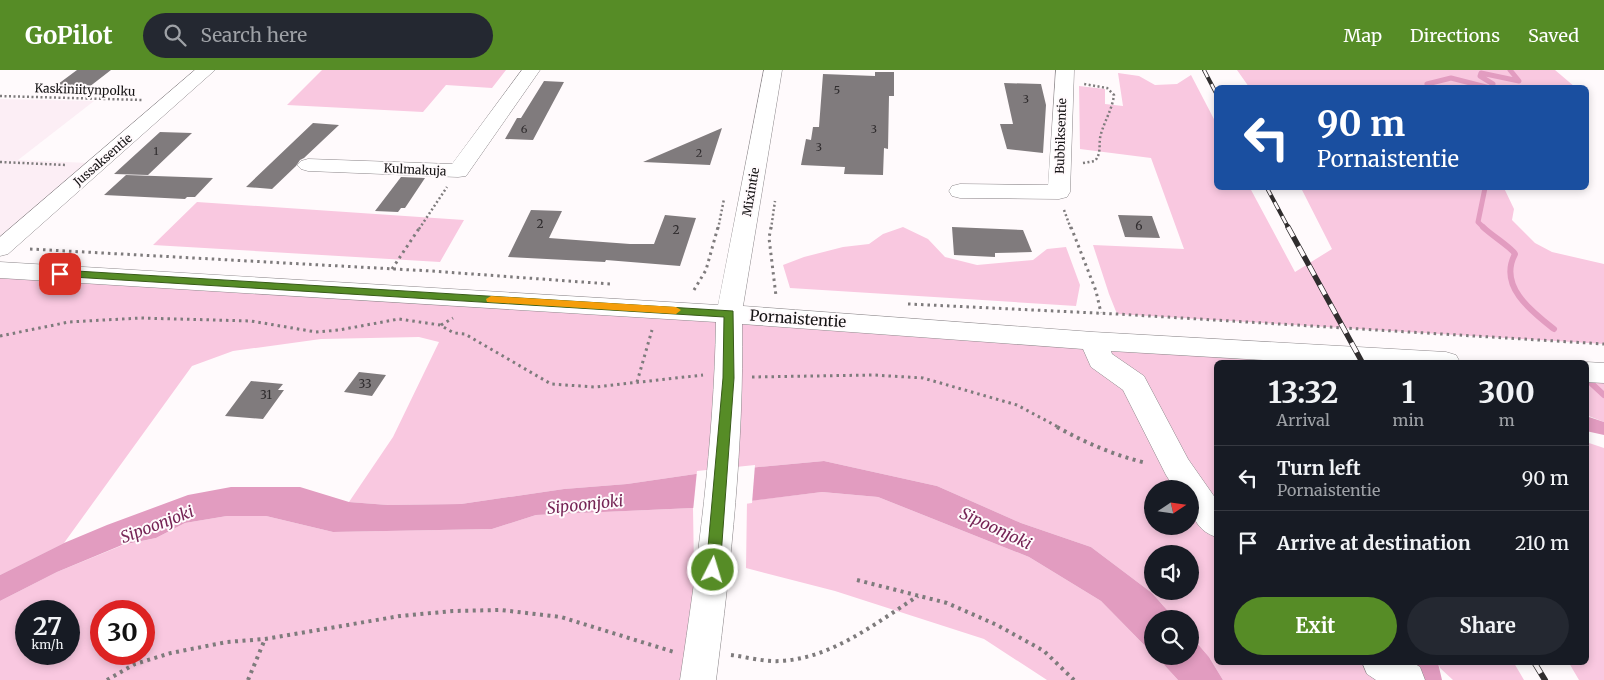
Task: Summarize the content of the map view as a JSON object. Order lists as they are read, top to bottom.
{
  "streets": {
    "street": [
      "Bubbiksentie",
      "Jussaksentie",
      "Kulmakuja",
      "Mixintie",
      "Pornaistentie"
    ],
    "path": ["Kaskiniitynpolku"]
  },
  "crossings": [
    ["Kaskiniitynpolku", "Jussaksentie"],
    ["Jussaksentie", "Pornaistentie"],
    ["Mixintie", "Pornaistentie"]
  ],
  "water": ["Sipoonjoki"],
  "house_numbers": [
    "5",
    "3",
    "6",
    "3",
    "3",
    "1",
    "2",
    "2",
    "6",
    "2",
    "33",
    "31"
  ],
  "north": "right",
  "page": {
    "header": "GoPilot",
    "search": "Search here",
    "nav": ["Map", "Directions", "Saved"],
    "turn": ["90 m", "Pornaistentie"],
    "eta": [
      "13:32",
      "Arrival",
      "1",
      "min",
      "300",
      "m"
    ],
    "list": [
      {
        "name": "Turn left",
        "note": "Pornaistentie",
        "value": "90 m"
      },
      {
        "name": "Arrive at destination",
        "value": "210 m"
      }
    ],
    "buttons": ["Exit", "Share"],
    "speed": "27 km/h",
    "limit": "30"
  }
}
